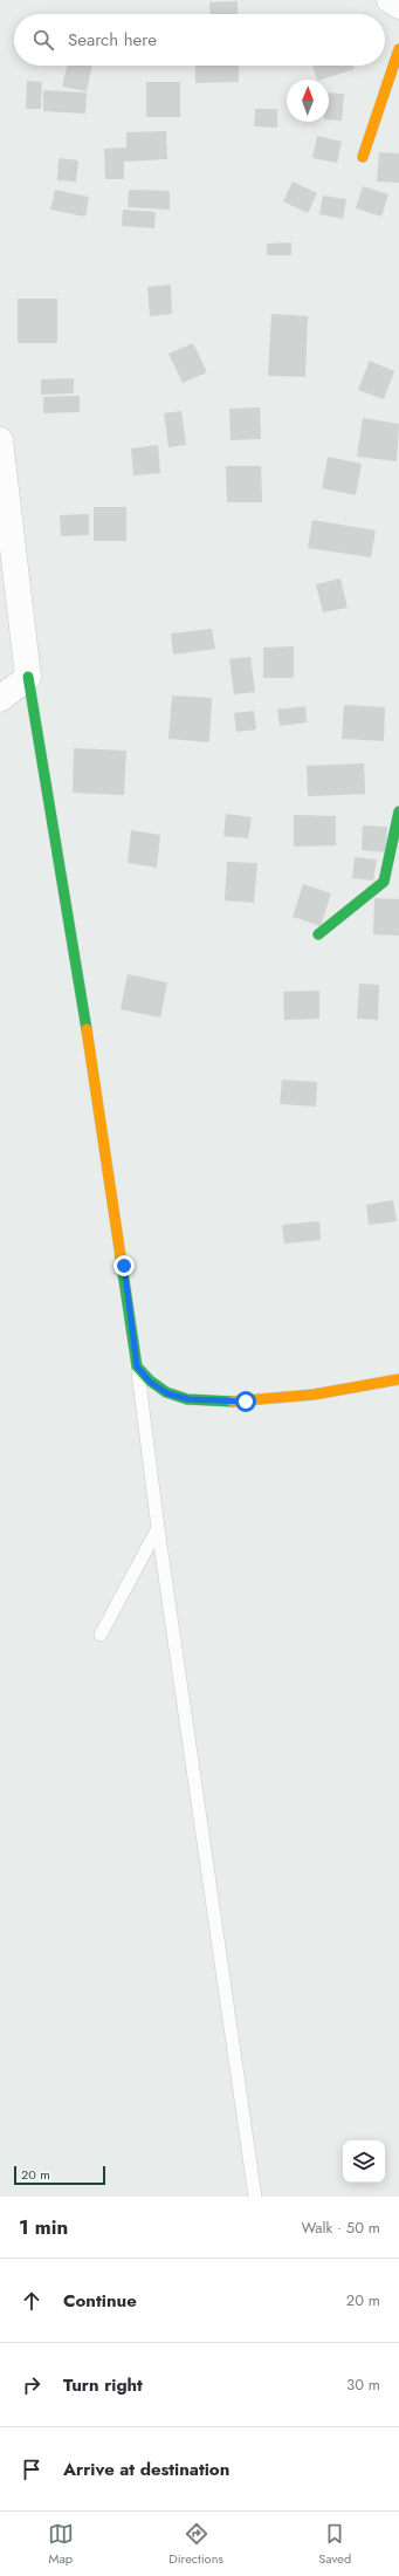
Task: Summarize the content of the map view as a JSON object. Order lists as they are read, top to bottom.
{
  "scale_bar": "20 m",
  "north": "top",
  "page": {
    "search": "Search here",
    "scale": "20 m",
    "heading": ["1 min", "Walk · 50 m"],
    "list": [
      ["Continue", "20 m"],
      ["Turn right", "30 m"],
      "Arrive at destination"
    ],
    "nav": ["Map", "Directions", "Saved"]
  }
}
